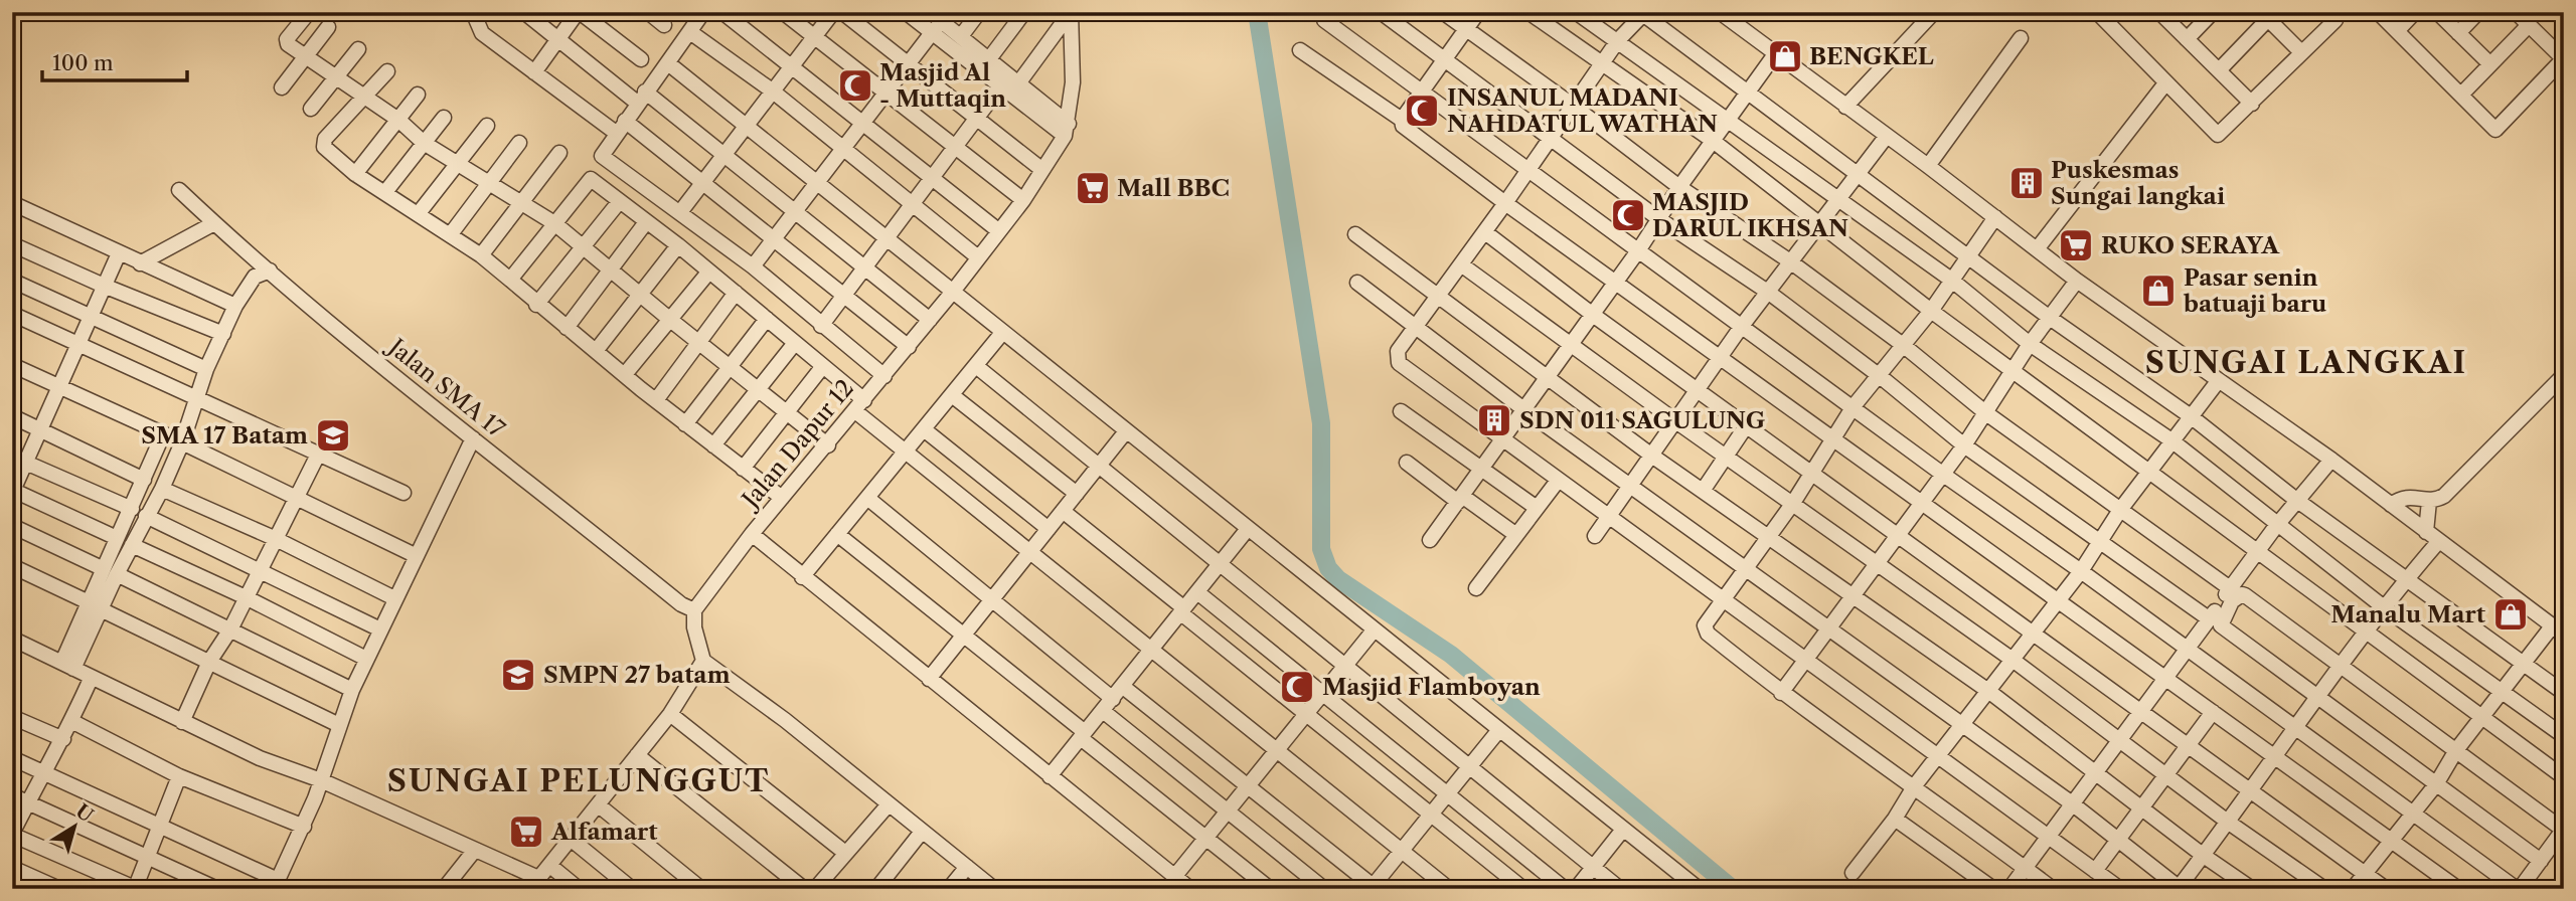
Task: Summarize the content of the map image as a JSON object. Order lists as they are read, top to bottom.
{
  "streets": {
    "street": ["Jalan SMA 17", "Jalan Dapur 12"]
  },
  "crossings": [
    ["Jalan SMA 17", "Jalan Dapur 12"]
  ],
  "districts": ["SUNGAI LANGKAI", "SUNGAI PELUNGGUT"],
  "places": {
    "shop": ["BENGKEL", "Pasar senin batuaji baru", "Manalu Mart"],
    "mosque": [
      "Masjid Al - Muttaqin",
      "INSANUL MADANI NAHDATUL WATHAN",
      "MASJID DARUL IKHSAN",
      "Masjid Flamboyan"
    ],
    "building": ["Puskesmas Sungai langkai", "SDN 011 SAGULUNG"],
    "supermarket": ["Mall BBC", "RUKO SERAYA", "Alfamart"],
    "school or university": ["SMA 17 Batam", "SMPN 27 batam"]
  },
  "scale_bar": "100 m",
  "north": "top right"
}
